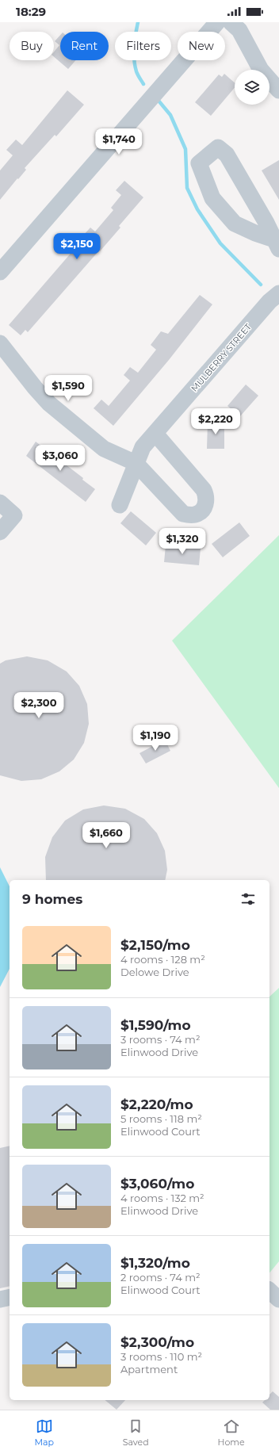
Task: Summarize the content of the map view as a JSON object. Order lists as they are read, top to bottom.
{
  "streets": {
    "street": ["MULBERRY STREET"]
  },
  "page": {
    "status": "18:29",
    "chip": [
      "Buy",
      "Rent",
      "Filters",
      "New"
    ],
    "price": [
      "$1,740",
      "$2,150",
      "$1,590",
      "$2,220",
      "$3,060",
      "$1,320",
      "$2,300",
      "$1,190",
      "$1,660"
    ],
    "heading": "9 homes",
    "list": [
      {
        "name": "$2,150/mo",
        "note": "4 rooms · 128 m² · Delowe Drive"
      },
      {
        "name": "$1,590/mo",
        "note": "3 rooms · 74 m² · Elinwood Drive"
      },
      {
        "name": "$2,220/mo",
        "note": "5 rooms · 118 m² · Elinwood Court"
      },
      {
        "name": "$3,060/mo",
        "note": "4 rooms · 132 m² · Elinwood Drive"
      },
      {
        "name": "$1,320/mo",
        "note": "2 rooms · 74 m² · Elinwood Court"
      },
      {
        "name": "$2,300/mo",
        "note": "3 rooms · 110 m² · Apartment"
      }
    ],
    "tabs": ["Map", "Saved", "Home"]
  }
}
